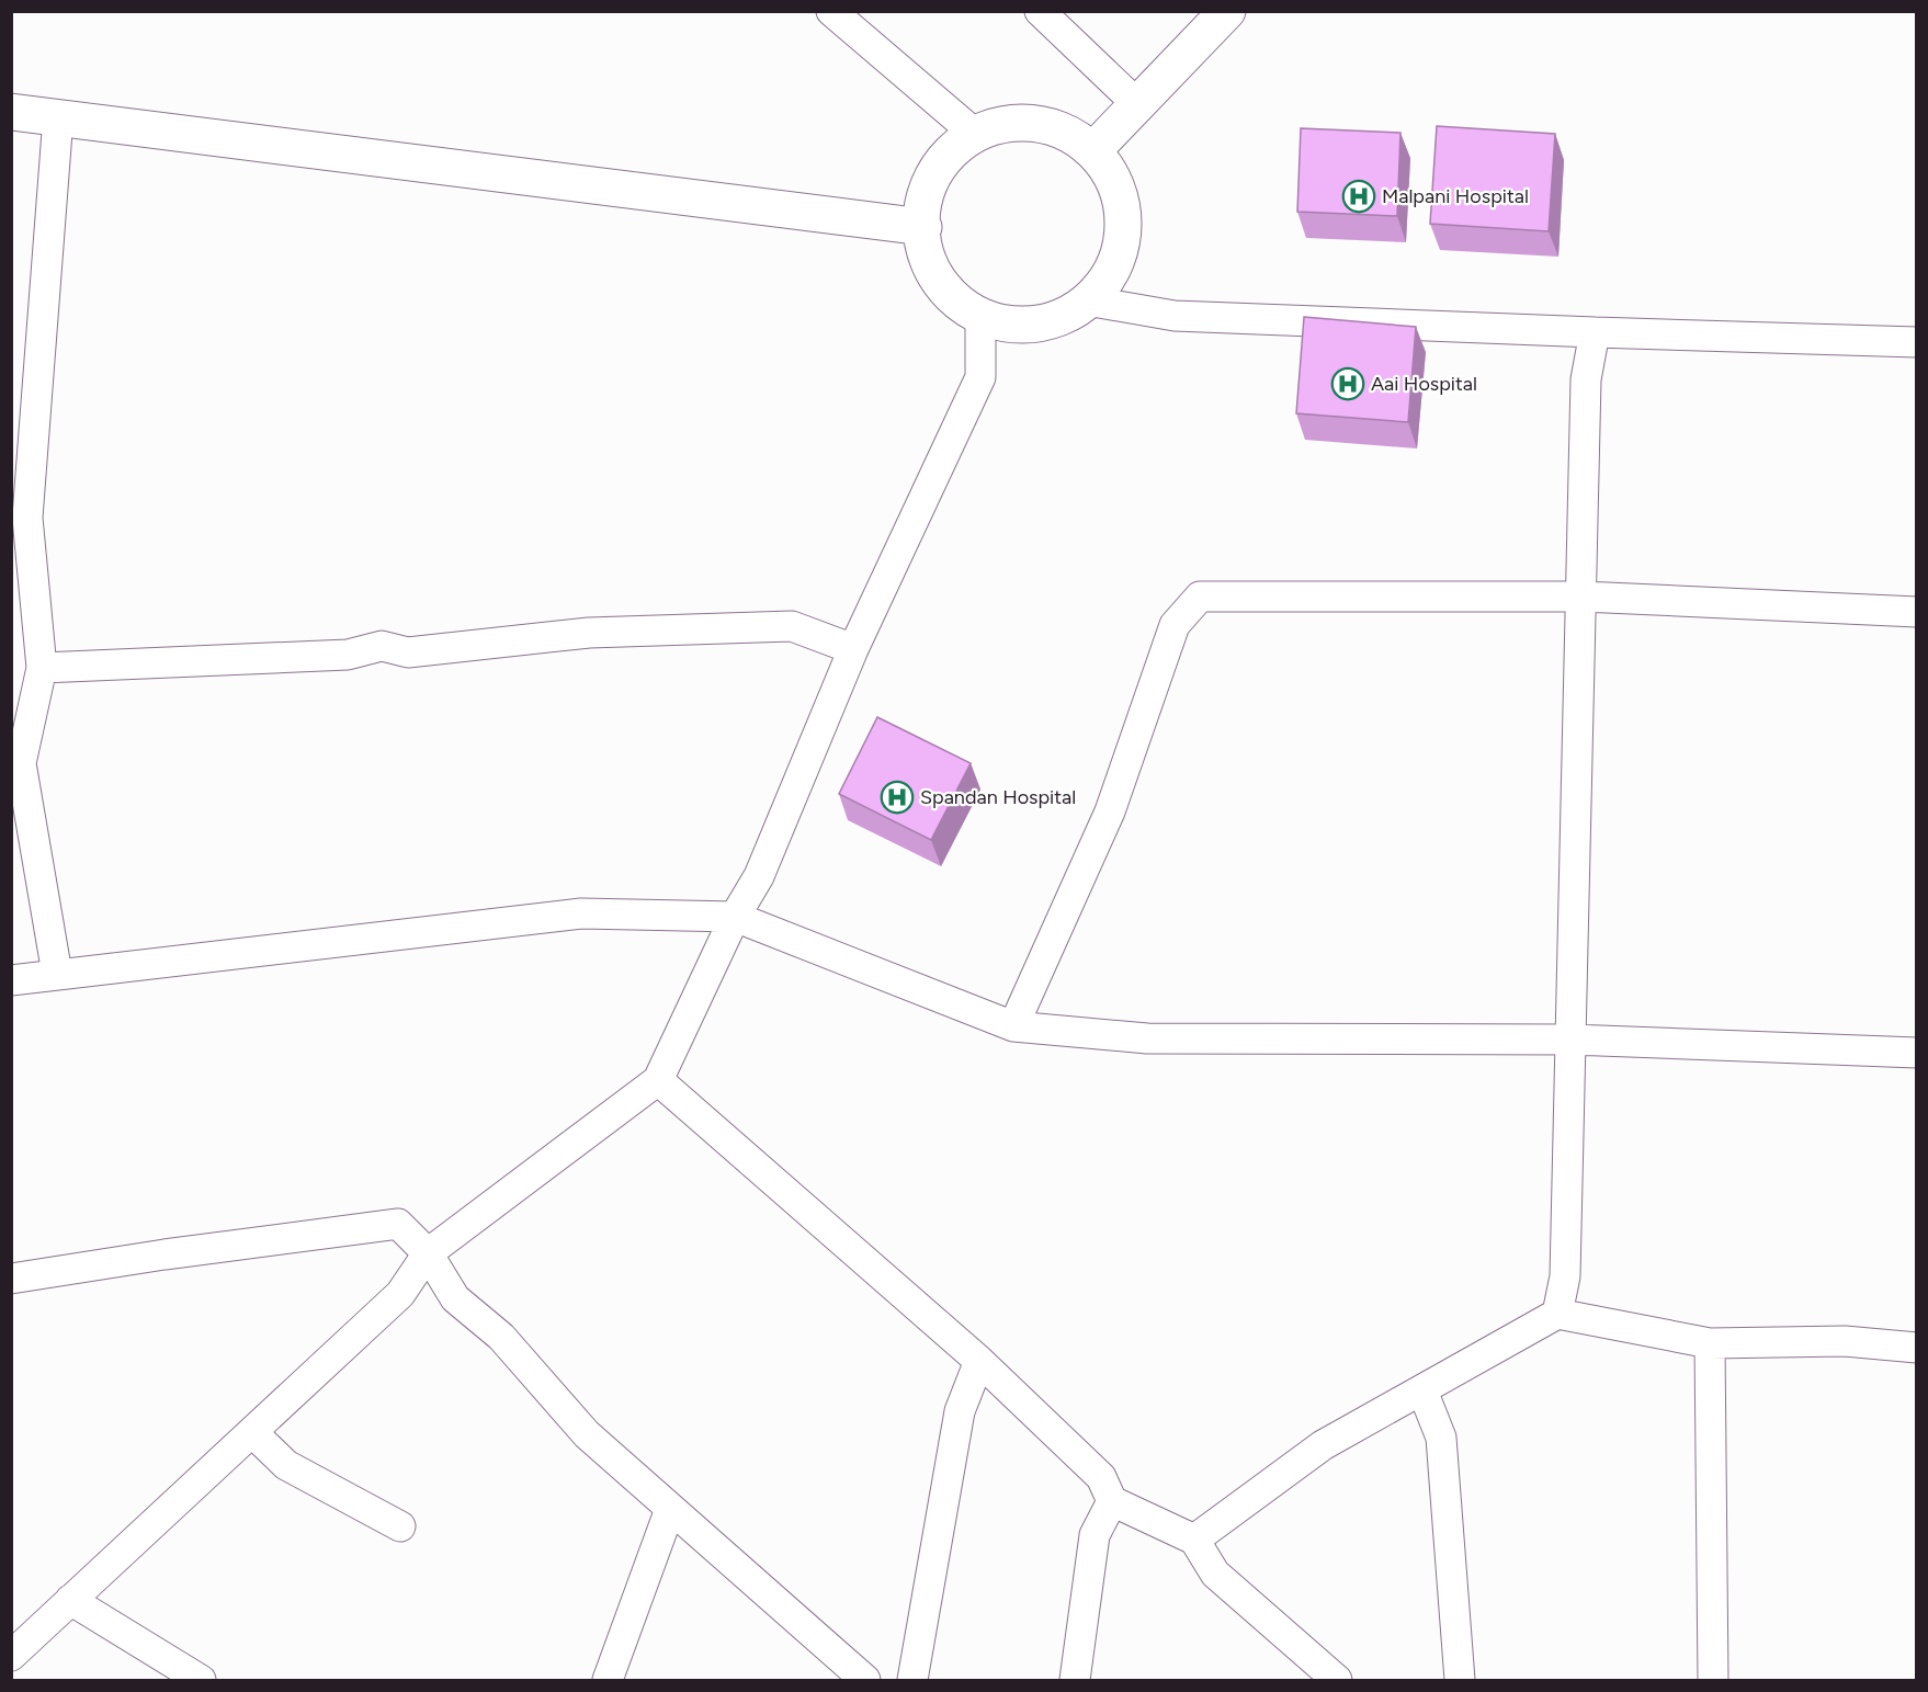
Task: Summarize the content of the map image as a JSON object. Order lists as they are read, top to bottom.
{
  "places": {
    "hospital": ["Malpani Hospital", "Aai Hospital", "Spandan Hospital"]
  }
}
